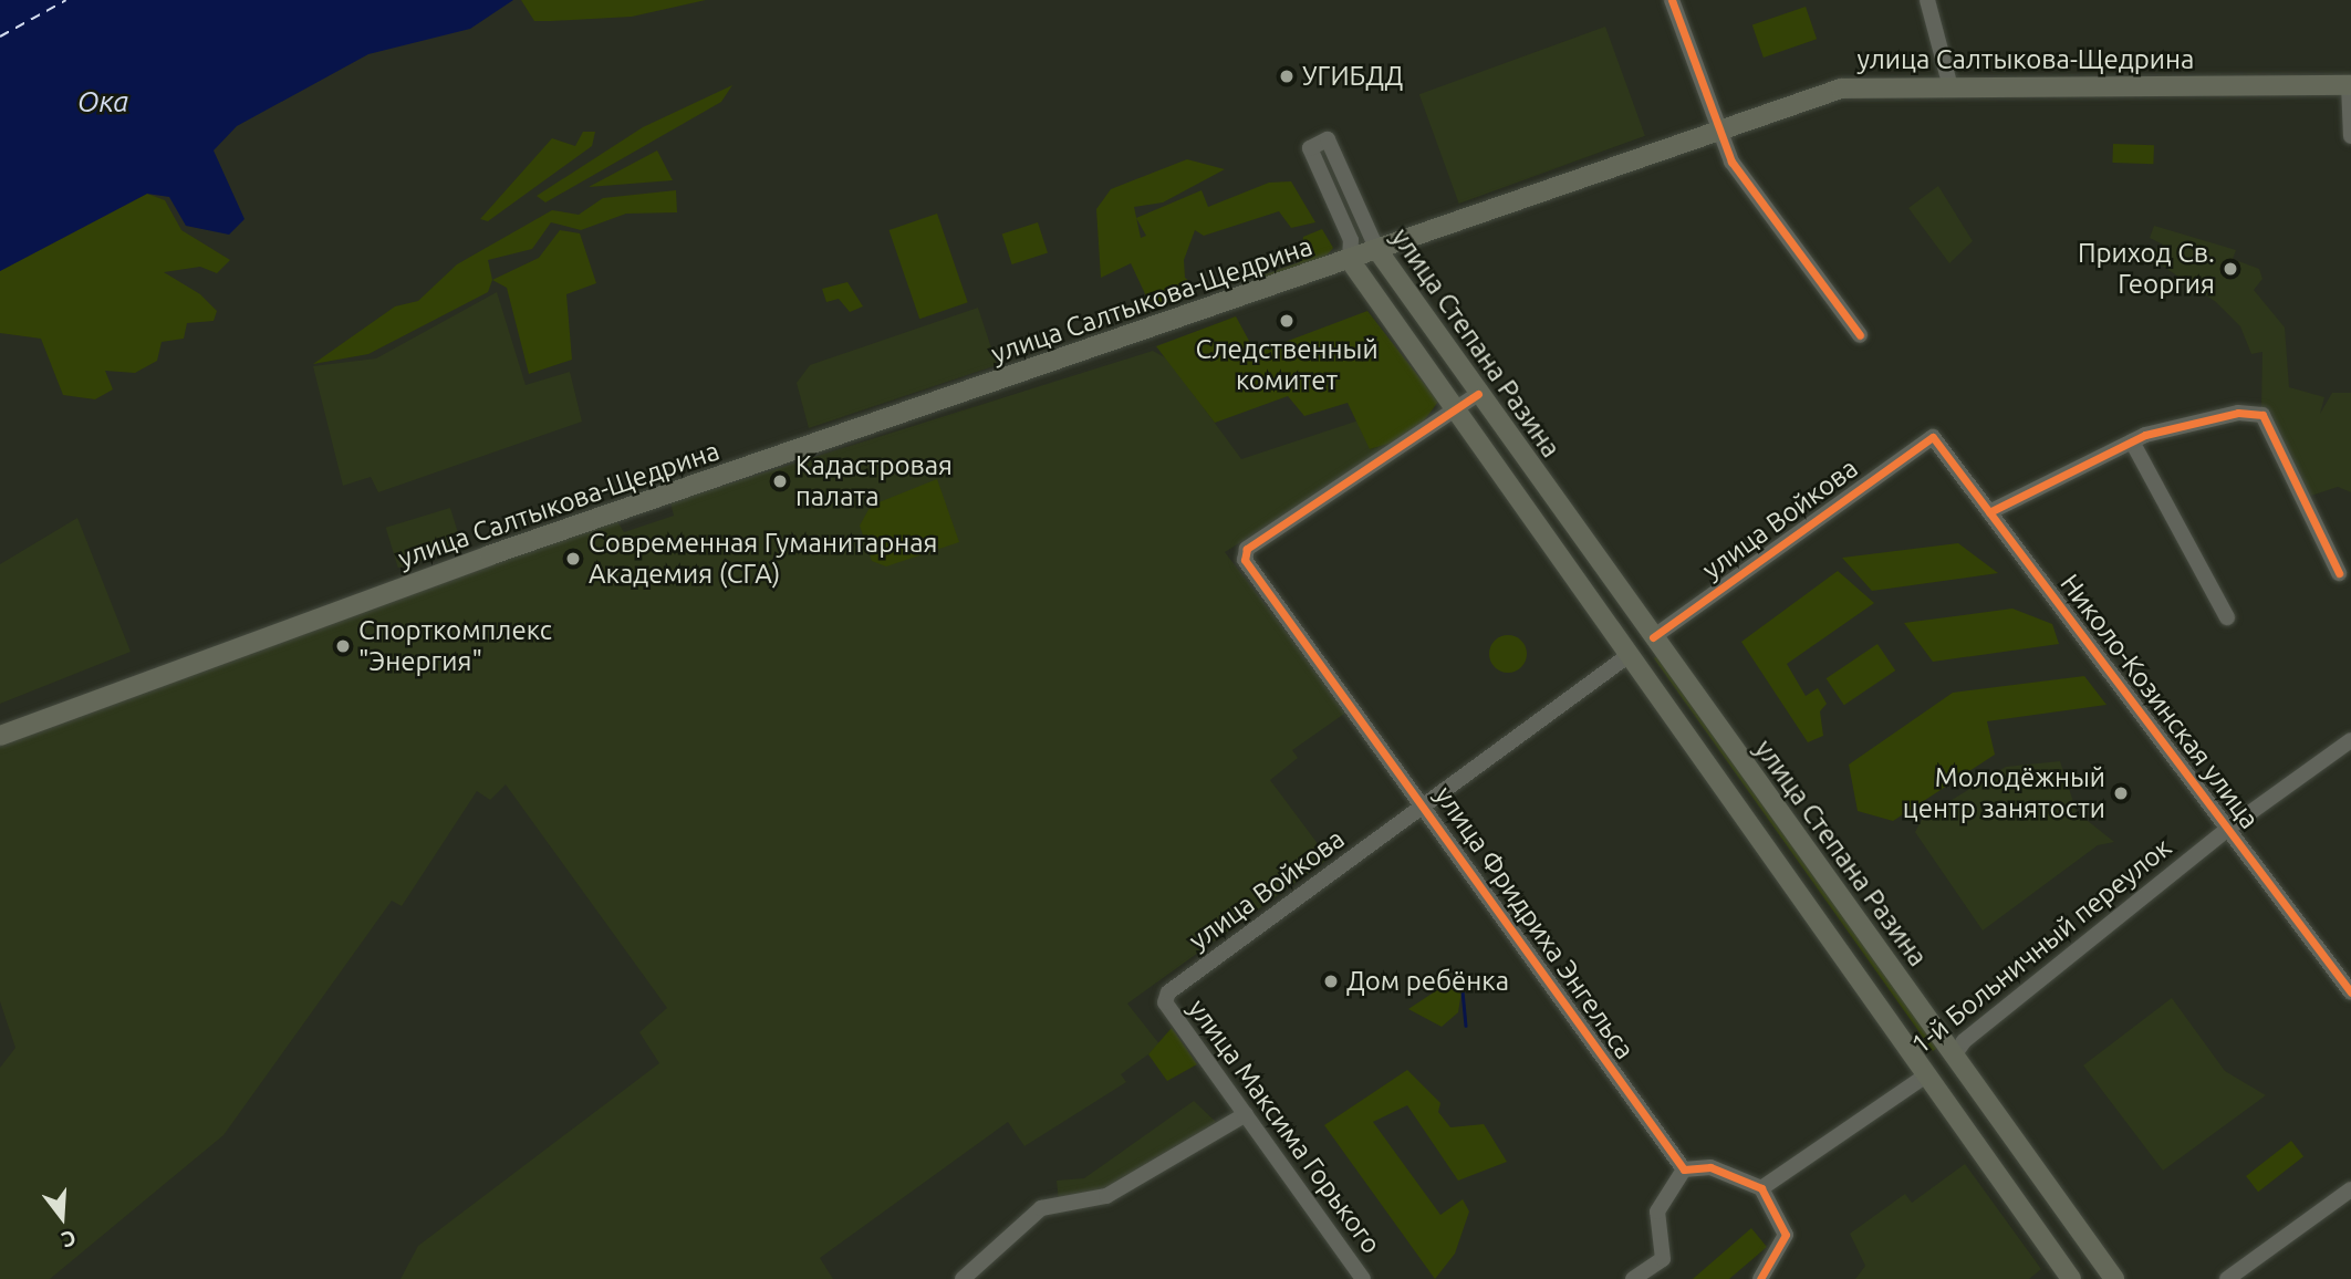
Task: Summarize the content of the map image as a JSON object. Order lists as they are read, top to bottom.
{
  "streets": {
    "main road": ["улица Салтыкова-Щедрина", "улица Степана Разина", "1-й Больничный переулок"],
    "street": [
      "улица Войкова",
      "Николо-Козинская улица",
      "улица Фридриха Энгельса",
      "улица Максима Горького"
    ]
  },
  "crossings": [
    ["улица Салтыкова-Щедрина", "улица Степана Разина"],
    ["улица Степана Разина", "улица Войкова"],
    ["улица Степана Разина", "улица Фридриха Энгельса"],
    ["улица Степана Разина", "1-й Больничный переулок"],
    ["улица Войкова", "Николо-Козинская улица"],
    ["улица Войкова", "улица Фридриха Энгельса"],
    ["улица Войкова", "улица Максима Горького"],
    ["Николо-Козинская улица", "1-й Больничный переулок"]
  ],
  "water": ["Ока"],
  "places": [
    "УГИБДД",
    "Приход Св. Георгия",
    "Следственный комитет",
    "Кадастровая палата",
    "Современная Гуманитарная Академия (СГА)",
    "Спорткомплекс \"Энергия\"",
    "Молодёжный центр занятости",
    "Дом ребёнка"
  ],
  "north": "bottom"
}
